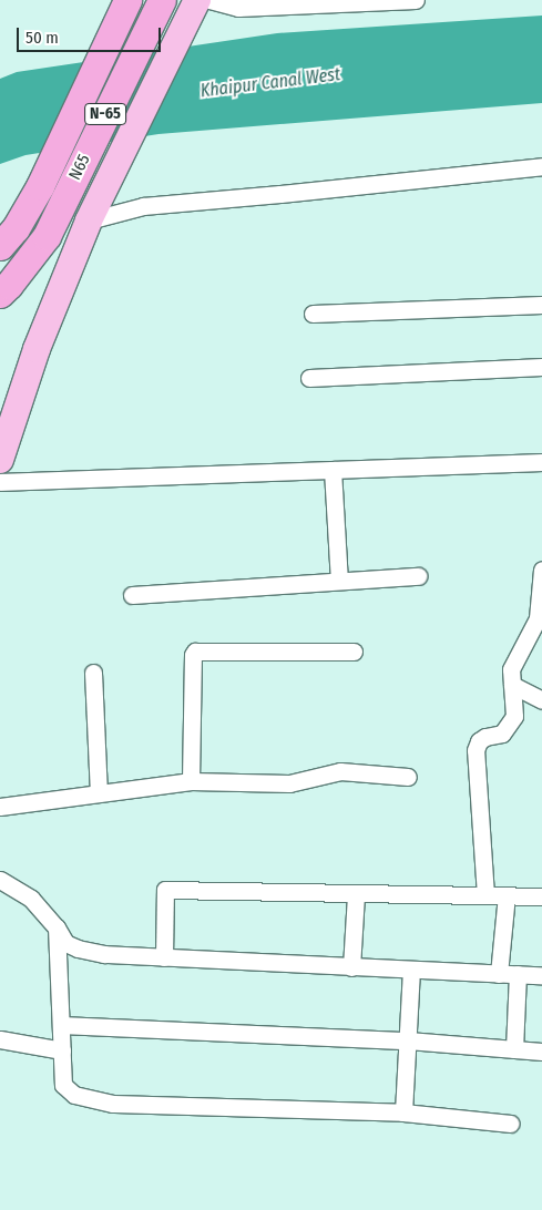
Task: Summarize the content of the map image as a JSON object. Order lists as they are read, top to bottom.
{
  "streets": {
    "highway": ["N-65", "N65"]
  },
  "water": ["Khaipur Canal West"],
  "scale_bar": "50 m"
}
